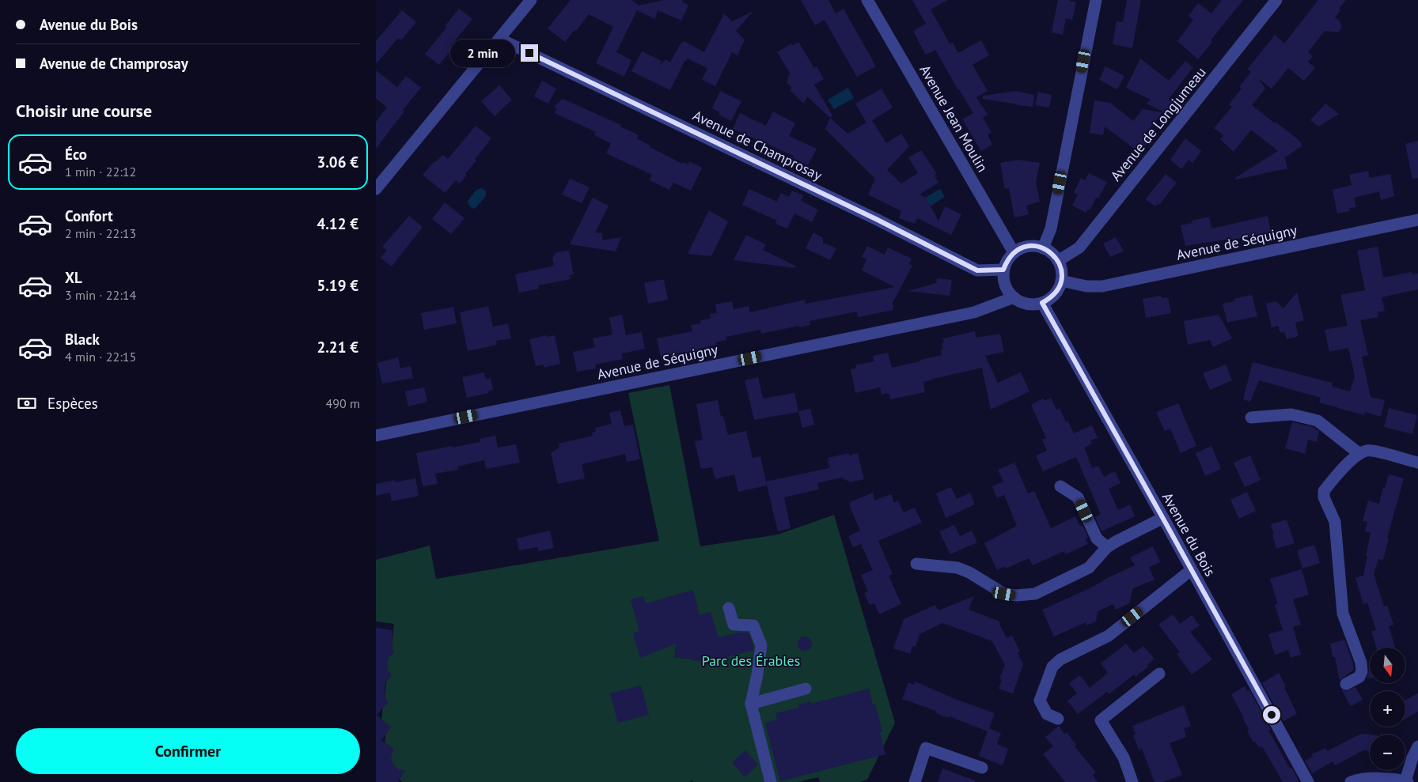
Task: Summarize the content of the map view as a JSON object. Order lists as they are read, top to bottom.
{
  "streets": {
    "street": [
      "Avenue Jean Moulin",
      "Avenue de Longjumeau",
      "Avenue de Champrosay",
      "Avenue de Séquigny",
      "Avenue du Bois"
    ]
  },
  "crossings": [
    ["Avenue Jean Moulin", "Avenue de Longjumeau"],
    ["Avenue Jean Moulin", "Avenue de Champrosay"],
    ["Avenue Jean Moulin", "Avenue de Séquigny"],
    ["Avenue Jean Moulin", "Avenue du Bois"],
    ["Avenue de Longjumeau", "Avenue de Champrosay"],
    ["Avenue de Longjumeau", "Avenue de Séquigny"],
    ["Avenue de Longjumeau", "Avenue du Bois"],
    ["Avenue de Champrosay", "Avenue de Séquigny"],
    ["Avenue de Champrosay", "Avenue du Bois"],
    ["Avenue de Séquigny", "Avenue du Bois"]
  ],
  "parks": ["Parc des Érables"],
  "north": "bottom",
  "page": {
    "banner": ["Avenue du Bois", "Avenue de Champrosay"],
    "bubble": "2 min",
    "heading": "Choisir une course",
    "list": [
      {
        "name": "Éco",
        "note": "1 min · 22:12",
        "value": "3.06 €"
      },
      {
        "name": "Confort",
        "note": "2 min · 22:13",
        "value": "4.12 €"
      },
      {
        "name": "XL",
        "note": "3 min · 22:14",
        "value": "5.19 €"
      },
      {
        "name": "Black",
        "note": "4 min · 22:15",
        "value": "2.21 €"
      }
    ],
    "pay": ["Espèces", "490 m"],
    "map_buttons": ["+", "−"],
    "buttons": "Confirmer"
  }
}
